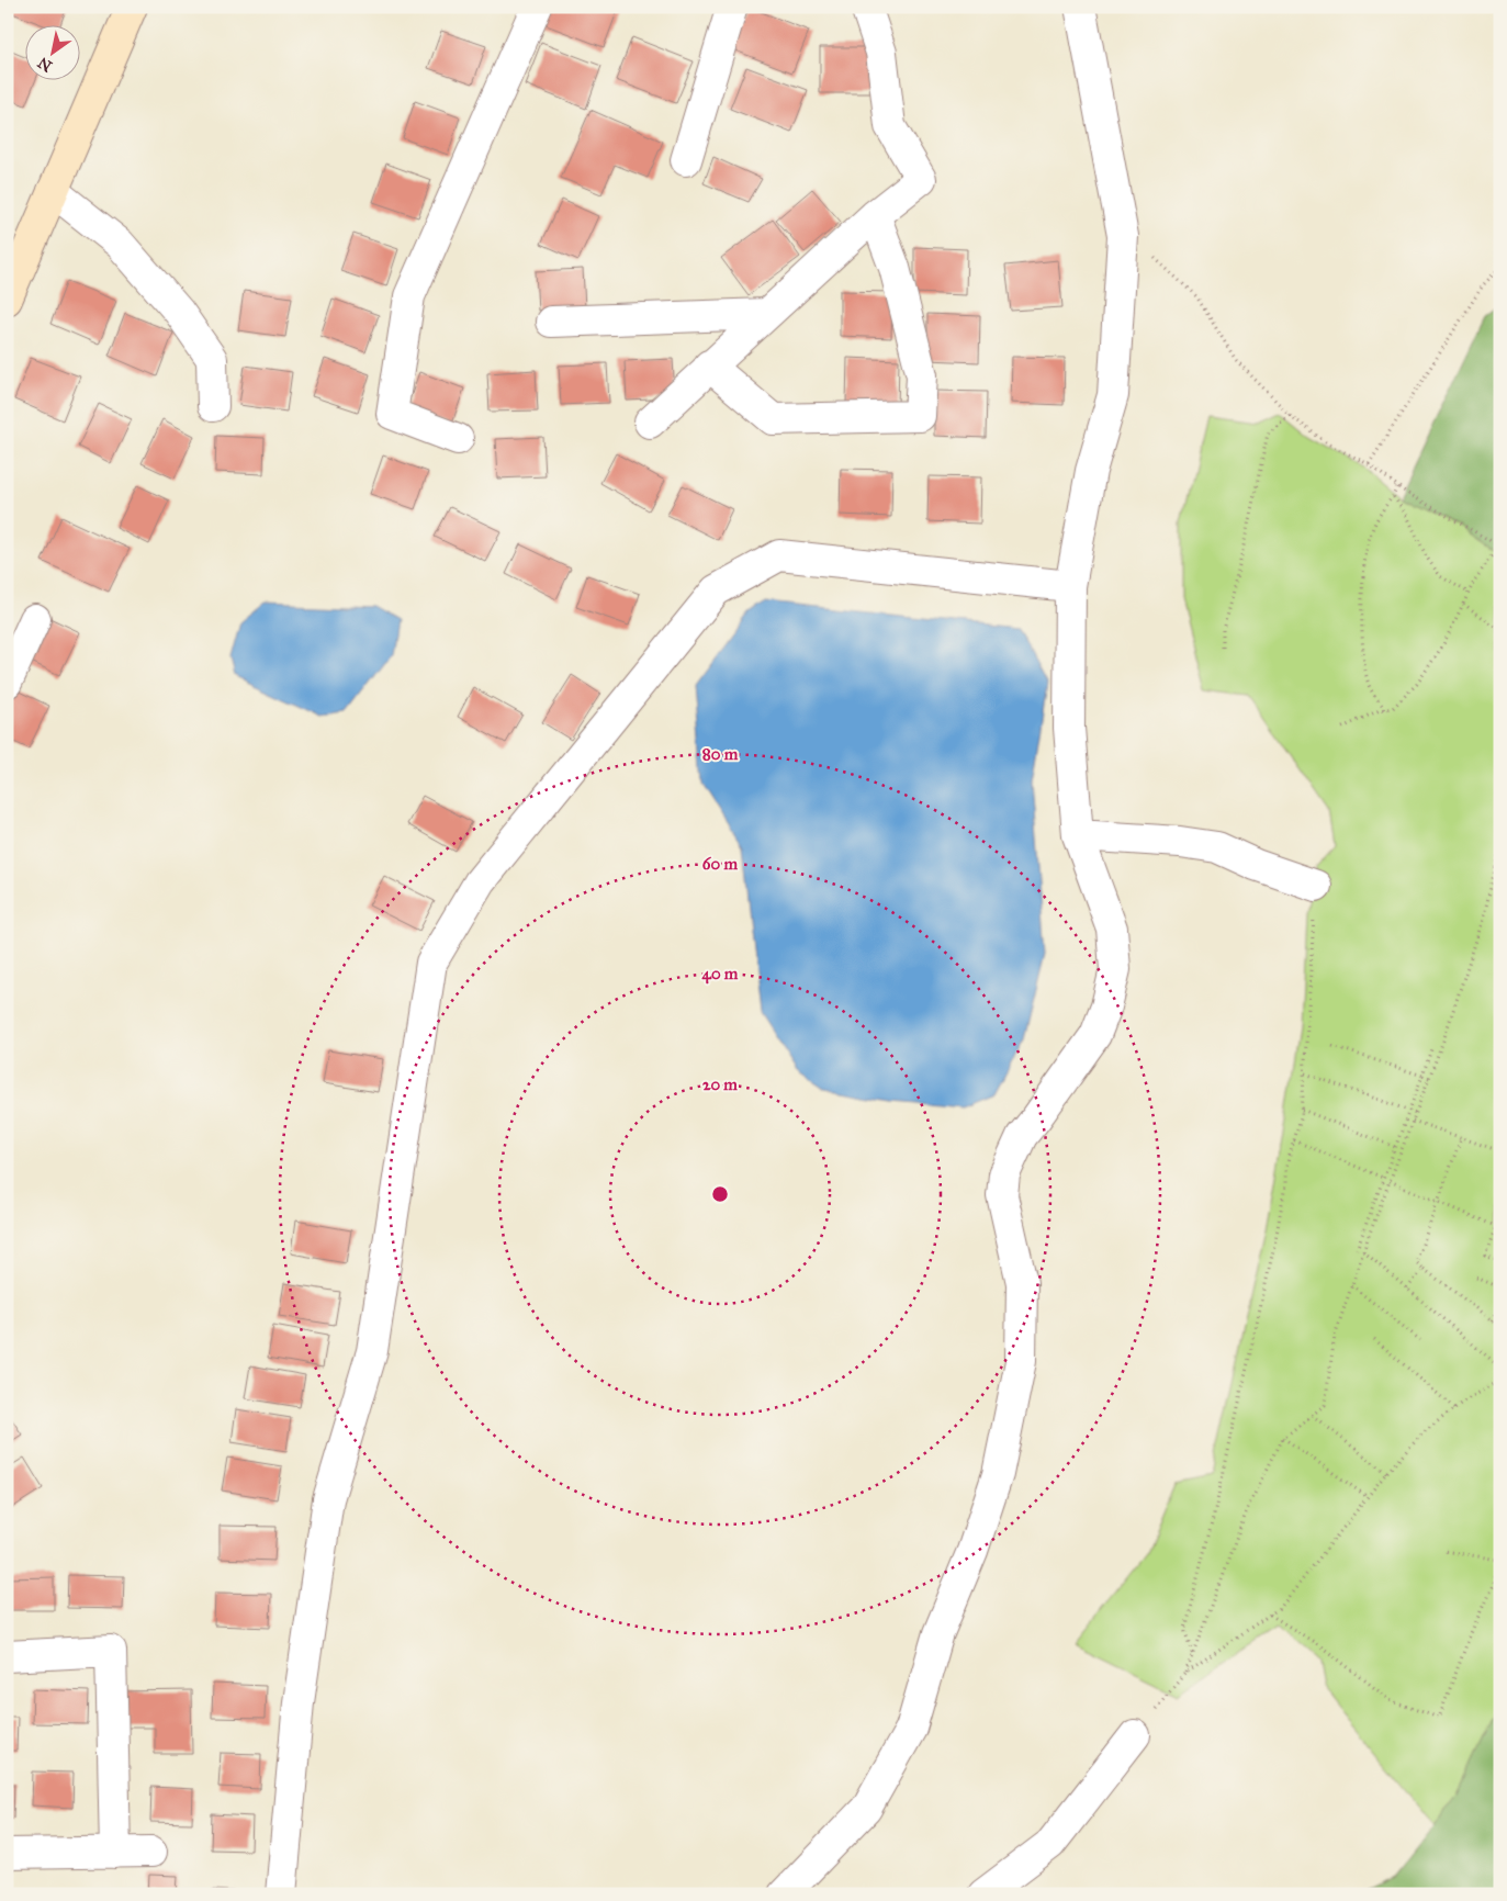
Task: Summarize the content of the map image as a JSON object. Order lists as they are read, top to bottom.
{
  "north": "bottom left",
  "rings": [
    "80 m",
    "60 m",
    "40 m",
    "20 m"
  ]
}
